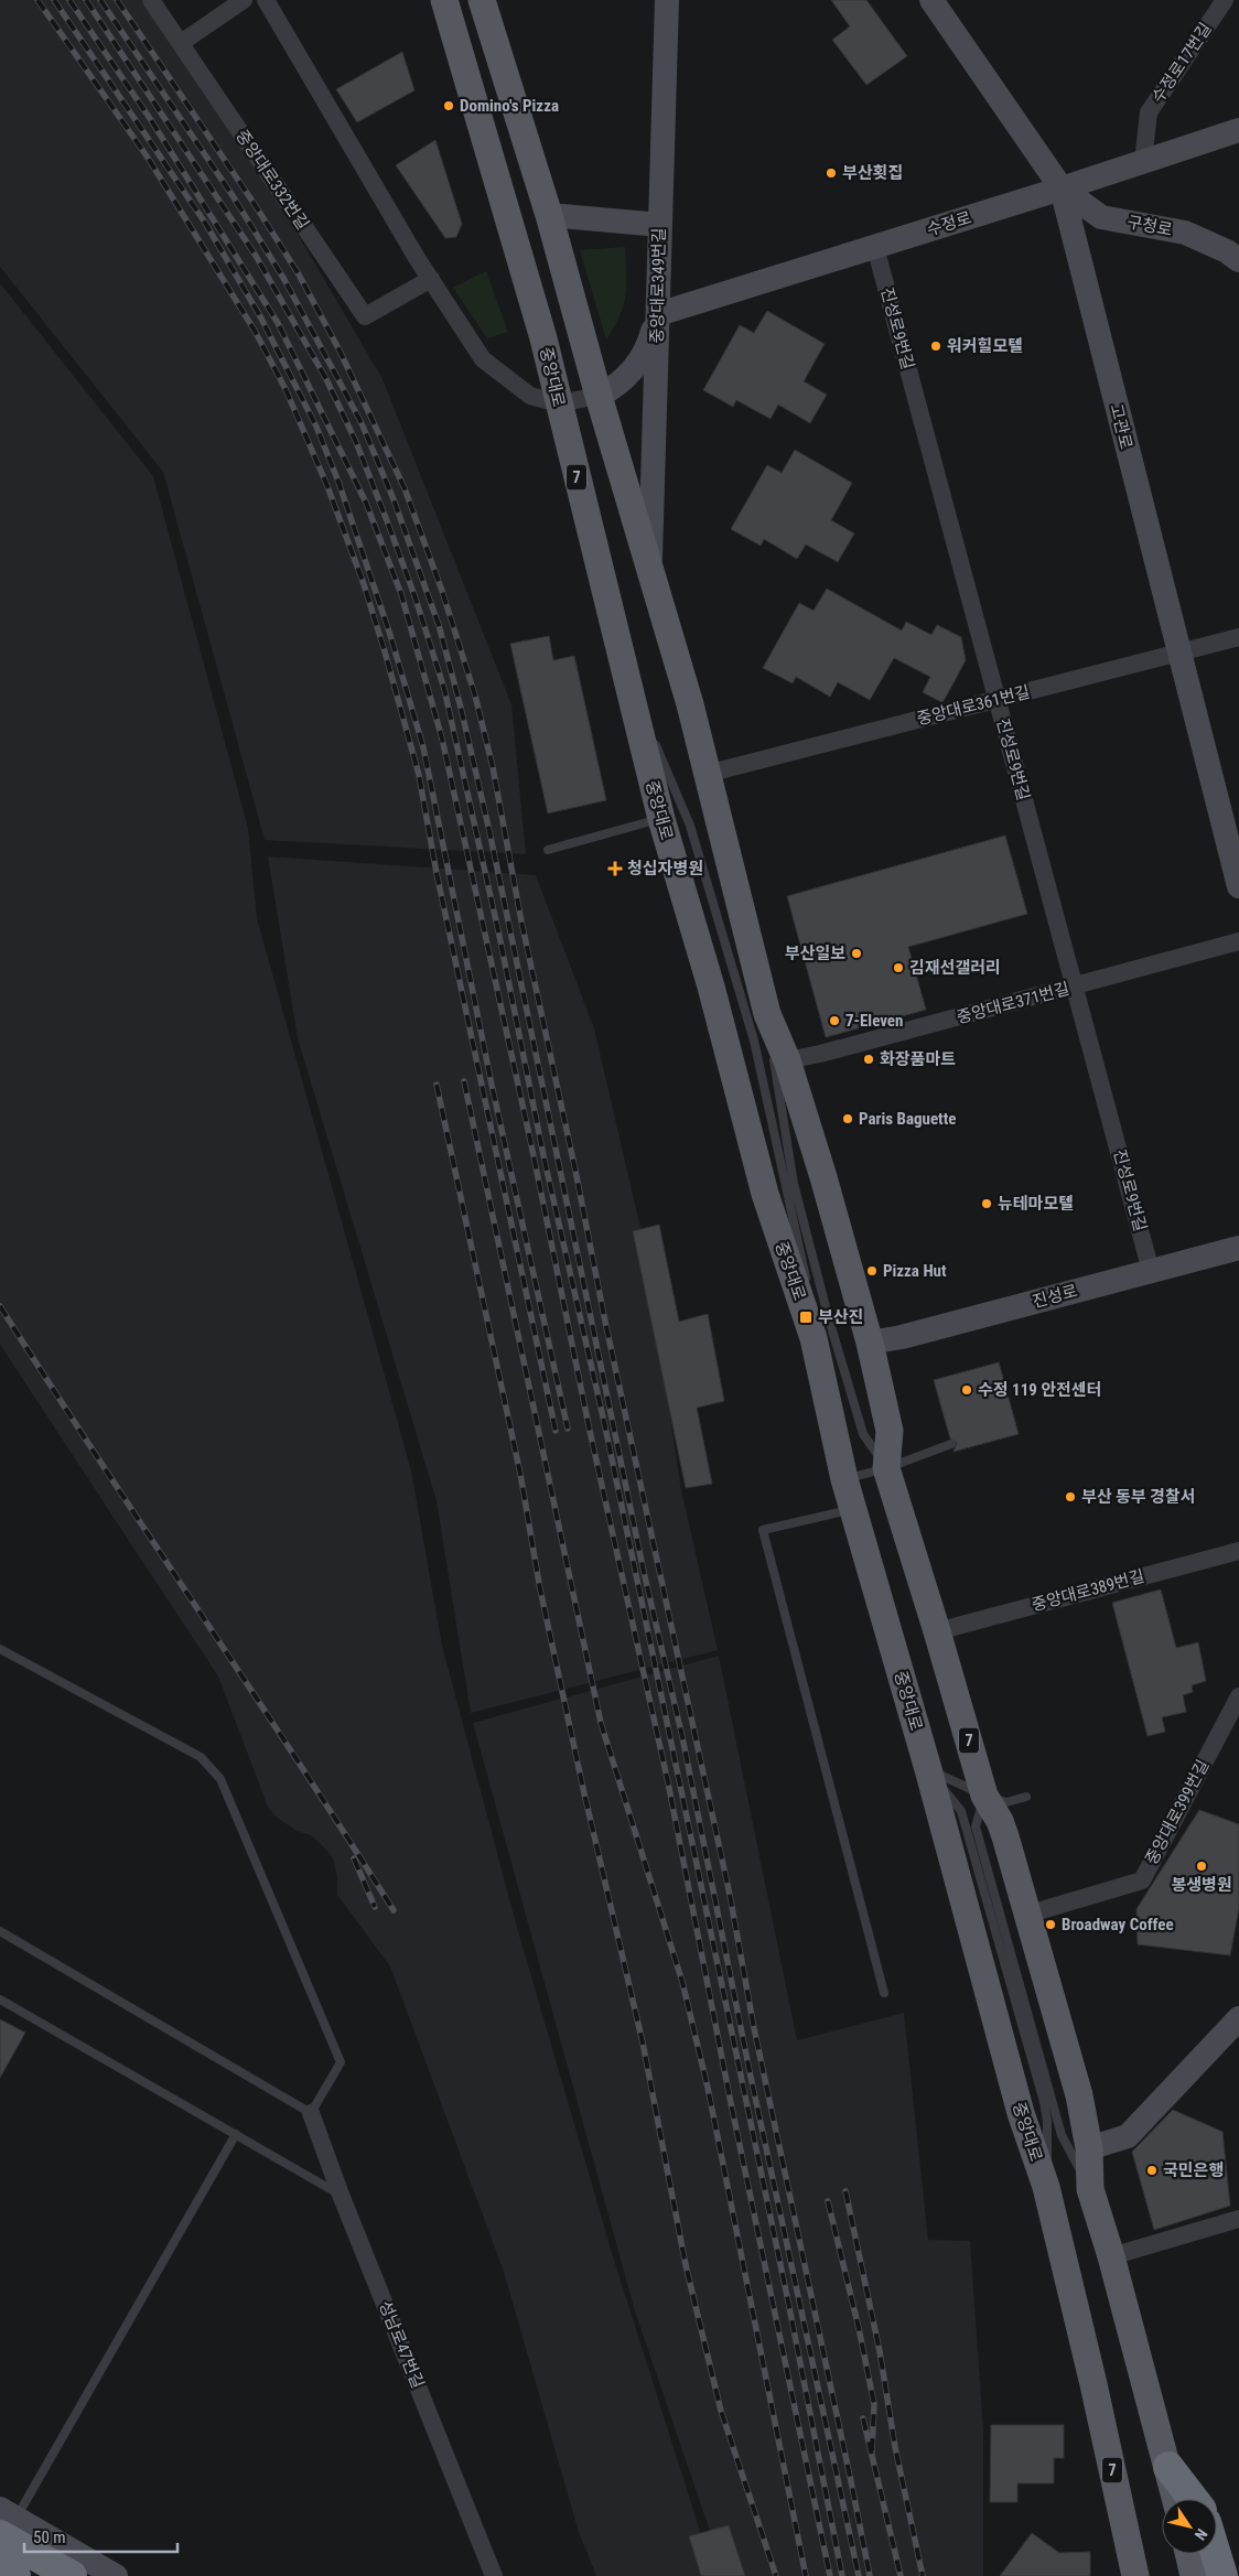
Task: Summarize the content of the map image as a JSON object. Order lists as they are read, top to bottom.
{
  "streets": {
    "main road": ["중앙대로", "7"],
    "street": [
      "수정로17번길",
      "중앙대로332번길",
      "수정로",
      "구청로",
      "중앙대로349번길",
      "진성로9번길",
      "고관로",
      "중앙대로361번길",
      "중앙대로371번길",
      "진성로",
      "중앙대로389번길",
      "중앙대로399번길",
      "성남로47번길"
    ]
  },
  "crossings": [
    ["수정로17번길", "수정로"],
    ["수정로", "구청로"],
    ["수정로", "중앙대로349번길"],
    ["수정로", "진성로9번길"],
    ["수정로", "고관로"],
    ["구청로", "고관로"],
    ["중앙대로349번길", "7"],
    ["진성로9번길", "중앙대로361번길"],
    ["진성로9번길", "중앙대로371번길"],
    ["진성로9번길", "진성로"],
    ["고관로", "중앙대로361번길"],
    ["7", "중앙대로361번길"],
    ["7", "중앙대로371번길"],
    ["7", "진성로"],
    ["7", "중앙대로389번길"],
    ["7", "중앙대로399번길"]
  ],
  "places": {
    "other": [
      "Domino's Pizza",
      "부산횟집",
      "워커힐모텔",
      "부산일보",
      "김재선갤러리",
      "7-Eleven",
      "화장품마트",
      "Paris Baguette",
      "뉴테마모텔",
      "Pizza Hut",
      "수정 119 안전센터",
      "부산 동부 경찰서",
      "봉생병원",
      "Broadway Coffee",
      "국민은행"
    ],
    "health": ["청십자병원"],
    "transit": ["부산진"]
  },
  "scale_bar": "50 m",
  "north": "bottom right"
}
